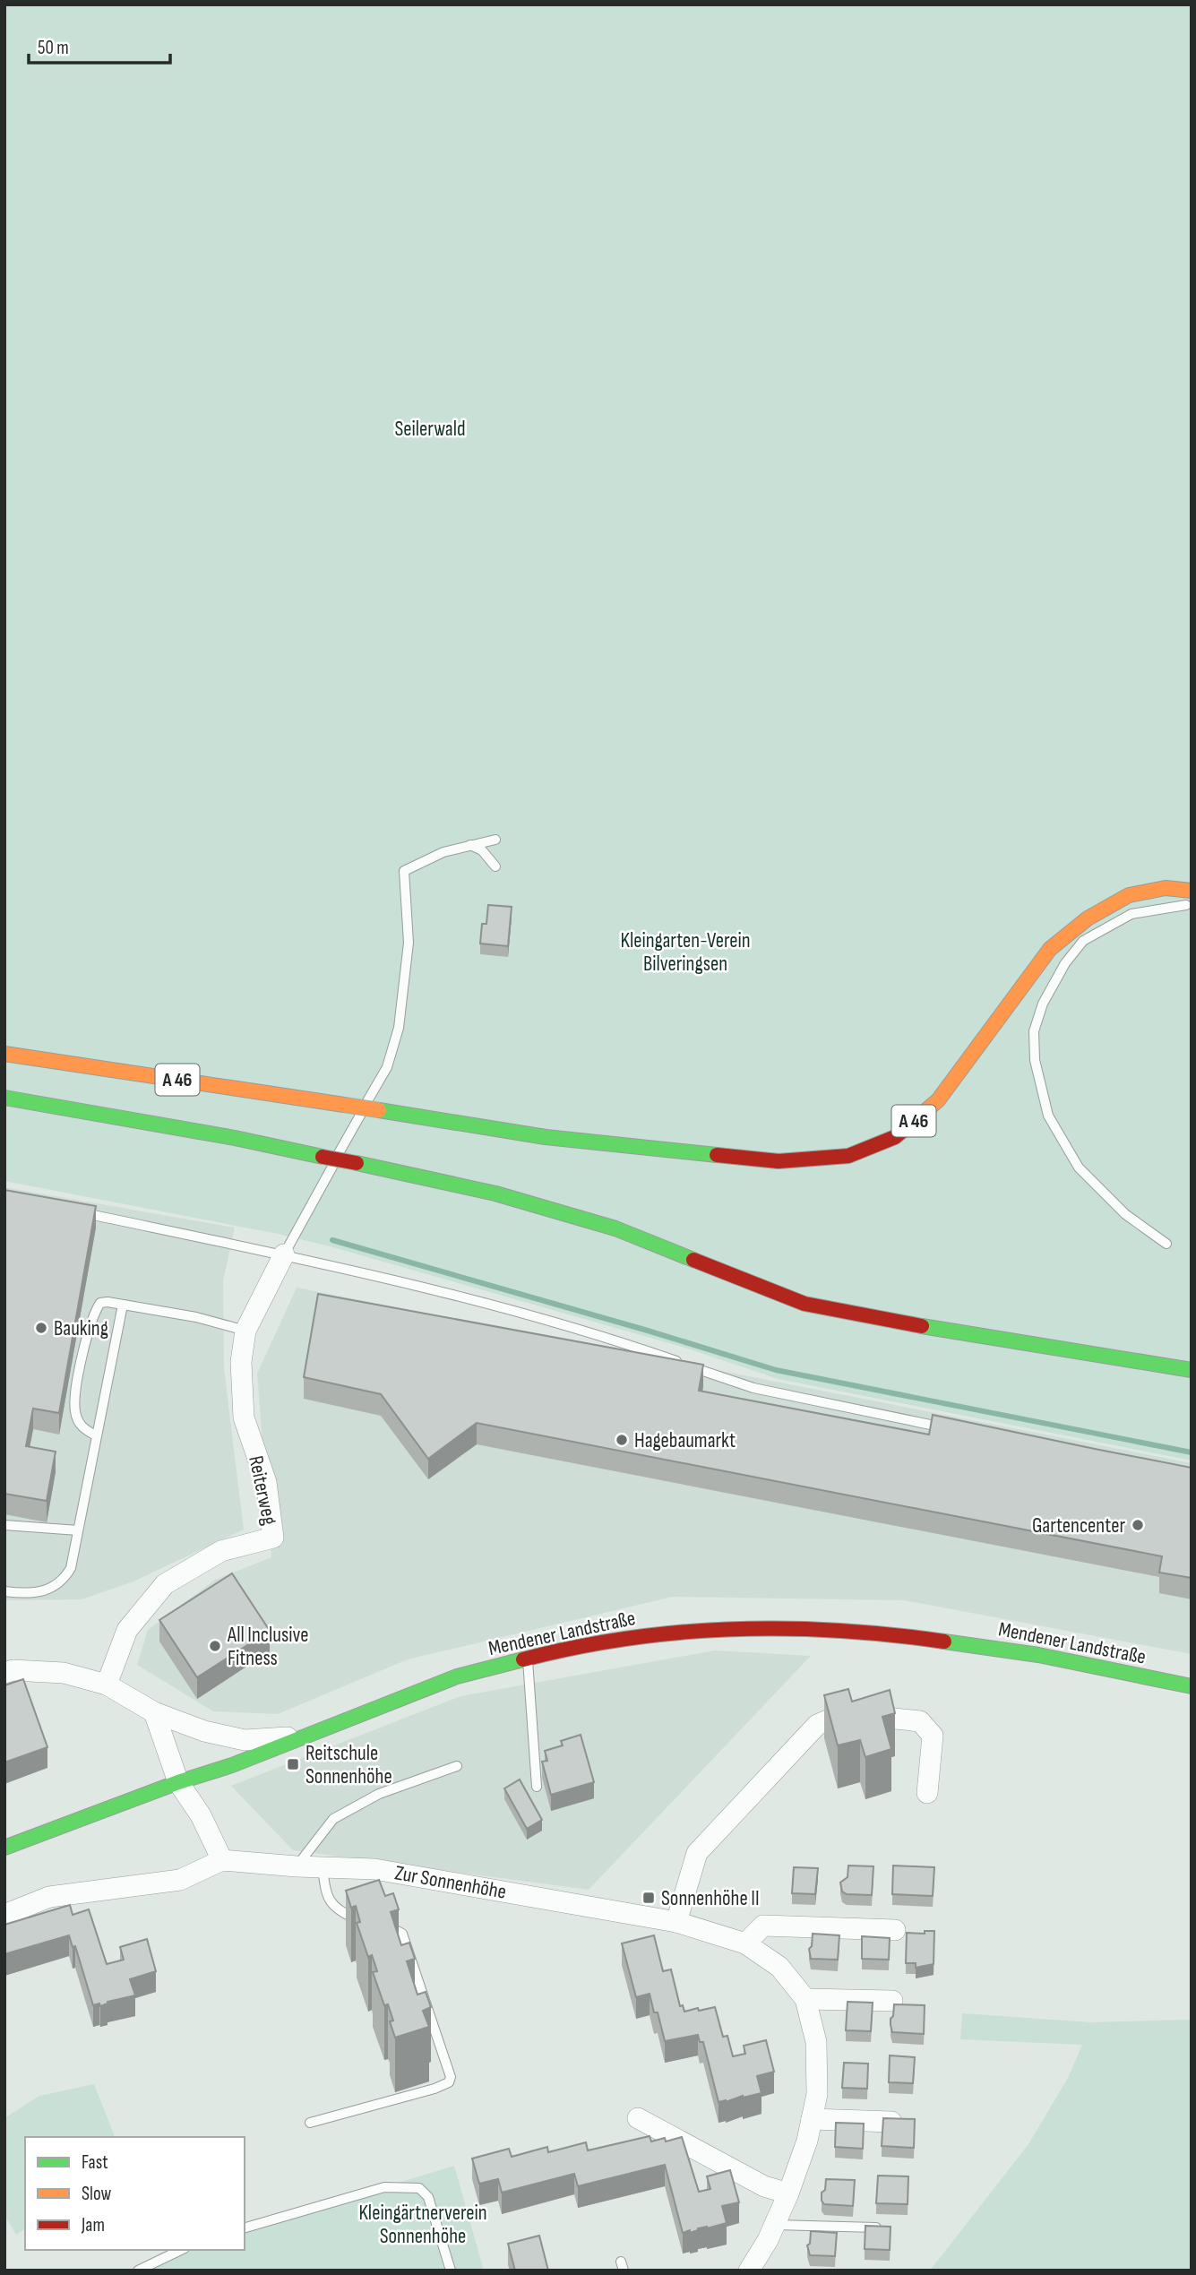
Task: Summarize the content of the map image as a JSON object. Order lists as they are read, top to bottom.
{
  "streets": {
    "main road": ["A 46", "Mendener Landstraße"],
    "street": ["Reiterweg", "Zur Sonnenhöhe"]
  },
  "parks": ["Seilerwald", "Kleingarten-Verein Bilveringsen", "Kleingärtnerverein Sonnenhöhe"],
  "places": {
    "other": [
      "Bauking",
      "Hagebaumarkt",
      "Gartencenter",
      "All Inclusive Fitness"
    ],
    "transit": ["Reitschule Sonnenhöhe", "Sonnenhöhe II"]
  },
  "legend": ["Fast", "Slow", "Jam"],
  "scale_bar": "50 m"
}
